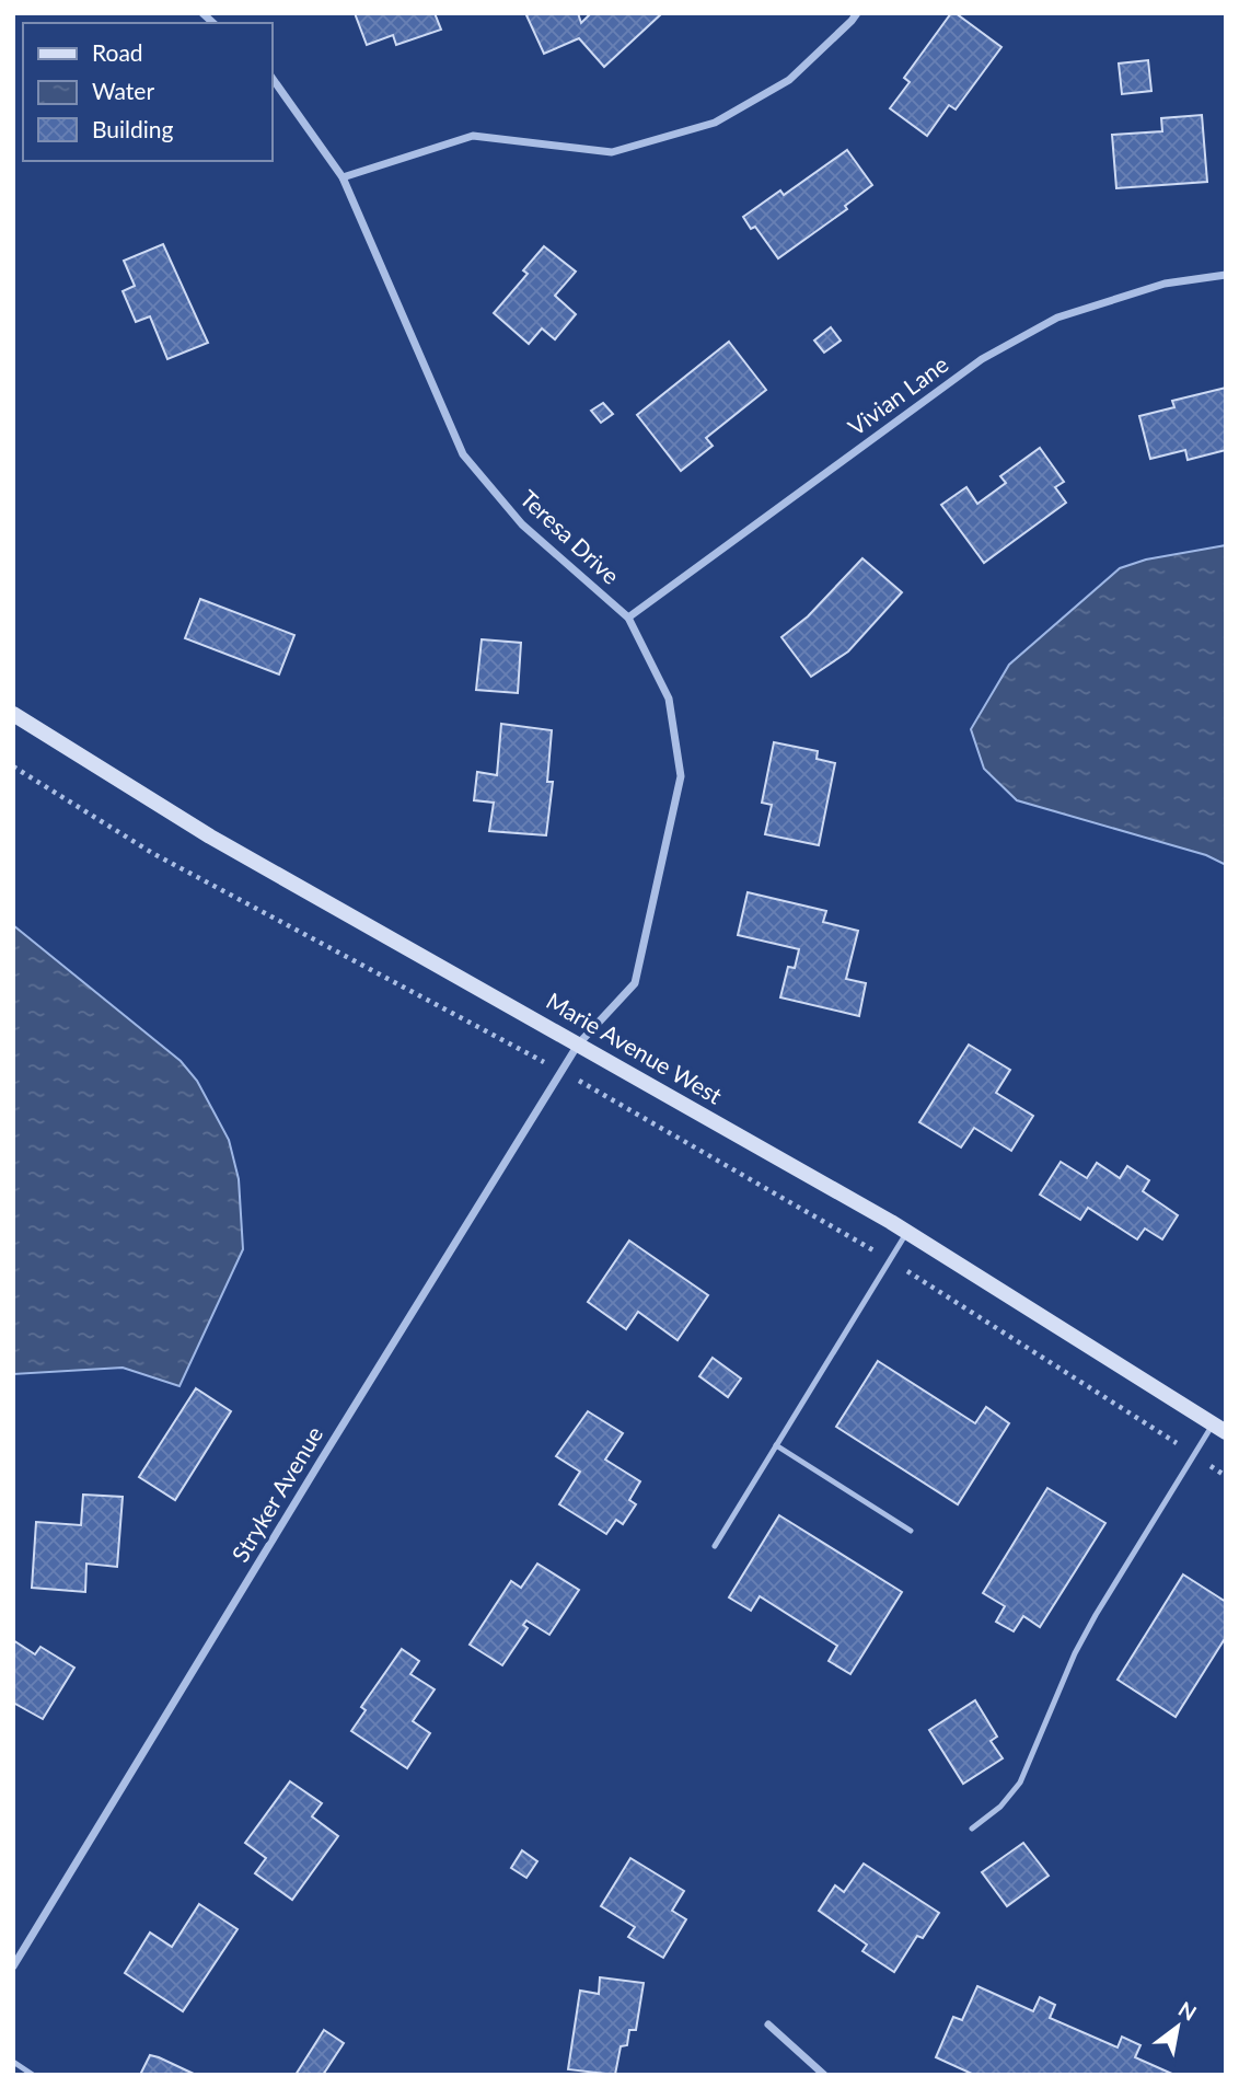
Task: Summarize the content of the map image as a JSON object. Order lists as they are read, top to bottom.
{
  "streets": {
    "street": [
      "Vivian Lane",
      "Teresa Drive",
      "Marie Avenue West",
      "Stryker Avenue"
    ]
  },
  "crossings": [
    ["Vivian Lane", "Teresa Drive"],
    ["Teresa Drive", "Marie Avenue West"],
    ["Teresa Drive", "Stryker Avenue"],
    ["Marie Avenue West", "Stryker Avenue"]
  ],
  "legend": ["Road", "Water", "Building"],
  "north": "top right"
}
